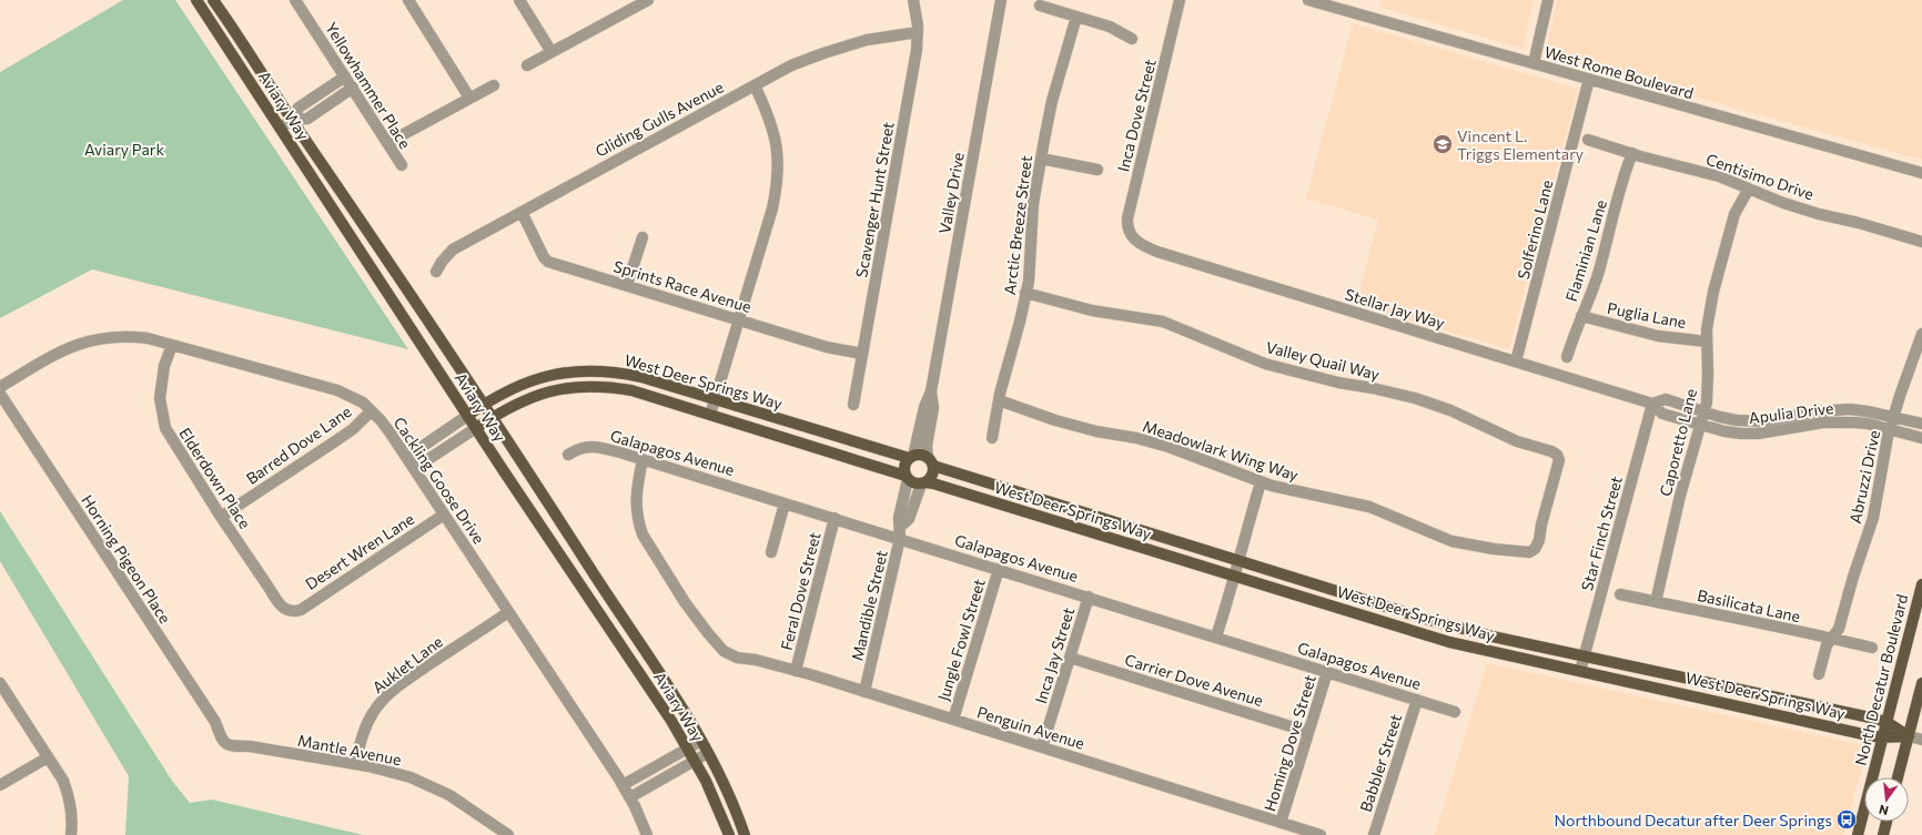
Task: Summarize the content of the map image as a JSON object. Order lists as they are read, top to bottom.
{
  "streets": {
    "main road": ["Aviary Way", "West Deer Springs Way", "North Decatur Boulevard"],
    "street": [
      "West Rome Boulevard",
      "Yellowhammer Place",
      "Inca Dove Street",
      "Gliding Gulls Avenue",
      "Centisimo Drive",
      "Valley Drive",
      "Scavenger Hunt Street",
      "Arctic Breeze Street",
      "Solferino Lane",
      "Flaminian Lane",
      "Sprints Race Avenue",
      "Stellar Jay Way",
      "Puglia Lane",
      "Valley Quail Way",
      "Apulia Drive",
      "Caporetto Lane",
      "Barred Dove Lane",
      "Meadowlark Wing Way",
      "Galapagos Avenue",
      "Abruzzi Drive",
      "Elderdown Place",
      "Cackling Goose Drive",
      "Star Finch Street",
      "Desert Wren Lane",
      "Horning Pigeon Place",
      "Feral Dove Street",
      "Mandible Street",
      "Basilicata Lane",
      "Jungle Fowl Street",
      "Inca Jay Street",
      "Auklet Lane",
      "Carrier Dove Avenue",
      "Penguin Avenue",
      "Homing Dove Street",
      "Mantle Avenue",
      "Babbler Street"
    ]
  },
  "crossings": [
    ["West Rome Boulevard", "Solferino Lane"],
    ["Aviary Way", "West Deer Springs Way"],
    ["Inca Dove Street", "Stellar Jay Way"],
    ["Gliding Gulls Avenue", "Scavenger Hunt Street"],
    ["Gliding Gulls Avenue", "Sprints Race Avenue"],
    ["Centisimo Drive", "Flaminian Lane"],
    ["Centisimo Drive", "Caporetto Lane"],
    ["Valley Drive", "West Deer Springs Way"],
    ["Valley Drive", "Mandible Street"],
    ["Scavenger Hunt Street", "Sprints Race Avenue"],
    ["Arctic Breeze Street", "Valley Quail Way"],
    ["Arctic Breeze Street", "Meadowlark Wing Way"],
    ["Solferino Lane", "Stellar Jay Way"],
    ["Flaminian Lane", "Puglia Lane"],
    ["Stellar Jay Way", "Apulia Drive"],
    ["Stellar Jay Way", "Star Finch Street"],
    ["Puglia Lane", "Caporetto Lane"],
    ["Valley Quail Way", "Meadowlark Wing Way"],
    ["West Deer Springs Way", "Star Finch Street"],
    ["West Deer Springs Way", "Mandible Street"],
    ["West Deer Springs Way", "North Decatur Boulevard"],
    ["Apulia Drive", "Caporetto Lane"],
    ["Apulia Drive", "Abruzzi Drive"],
    ["Apulia Drive", "Star Finch Street"],
    ["Caporetto Lane", "Basilicata Lane"],
    ["Barred Dove Lane", "Elderdown Place"],
    ["Barred Dove Lane", "Cackling Goose Drive"],
    ["Galapagos Avenue", "Feral Dove Street"],
    ["Galapagos Avenue", "Mandible Street"],
    ["Galapagos Avenue", "Jungle Fowl Street"],
    ["Galapagos Avenue", "Inca Jay Street"],
    ["Galapagos Avenue", "Penguin Avenue"],
    ["Galapagos Avenue", "Homing Dove Street"],
    ["Galapagos Avenue", "Babbler Street"],
    ["Abruzzi Drive", "Basilicata Lane"],
    ["Elderdown Place", "Cackling Goose Drive"],
    ["Elderdown Place", "Desert Wren Lane"],
    ["Cackling Goose Drive", "Desert Wren Lane"],
    ["Cackling Goose Drive", "Auklet Lane"],
    ["Horning Pigeon Place", "Mantle Avenue"],
    ["Feral Dove Street", "Penguin Avenue"],
    ["Mandible Street", "Penguin Avenue"],
    ["Jungle Fowl Street", "Penguin Avenue"],
    ["Inca Jay Street", "Carrier Dove Avenue"],
    ["Inca Jay Street", "Penguin Avenue"],
    ["Auklet Lane", "Mantle Avenue"],
    ["Carrier Dove Avenue", "Homing Dove Street"],
    ["Penguin Avenue", "Homing Dove Street"]
  ],
  "parks": ["Aviary Park"],
  "places": {
    "school or university": ["Vincent L. Triggs Elementary"],
    "bus stop": ["Northbound Decatur after Deer Springs"]
  },
  "north": "bottom"
}
